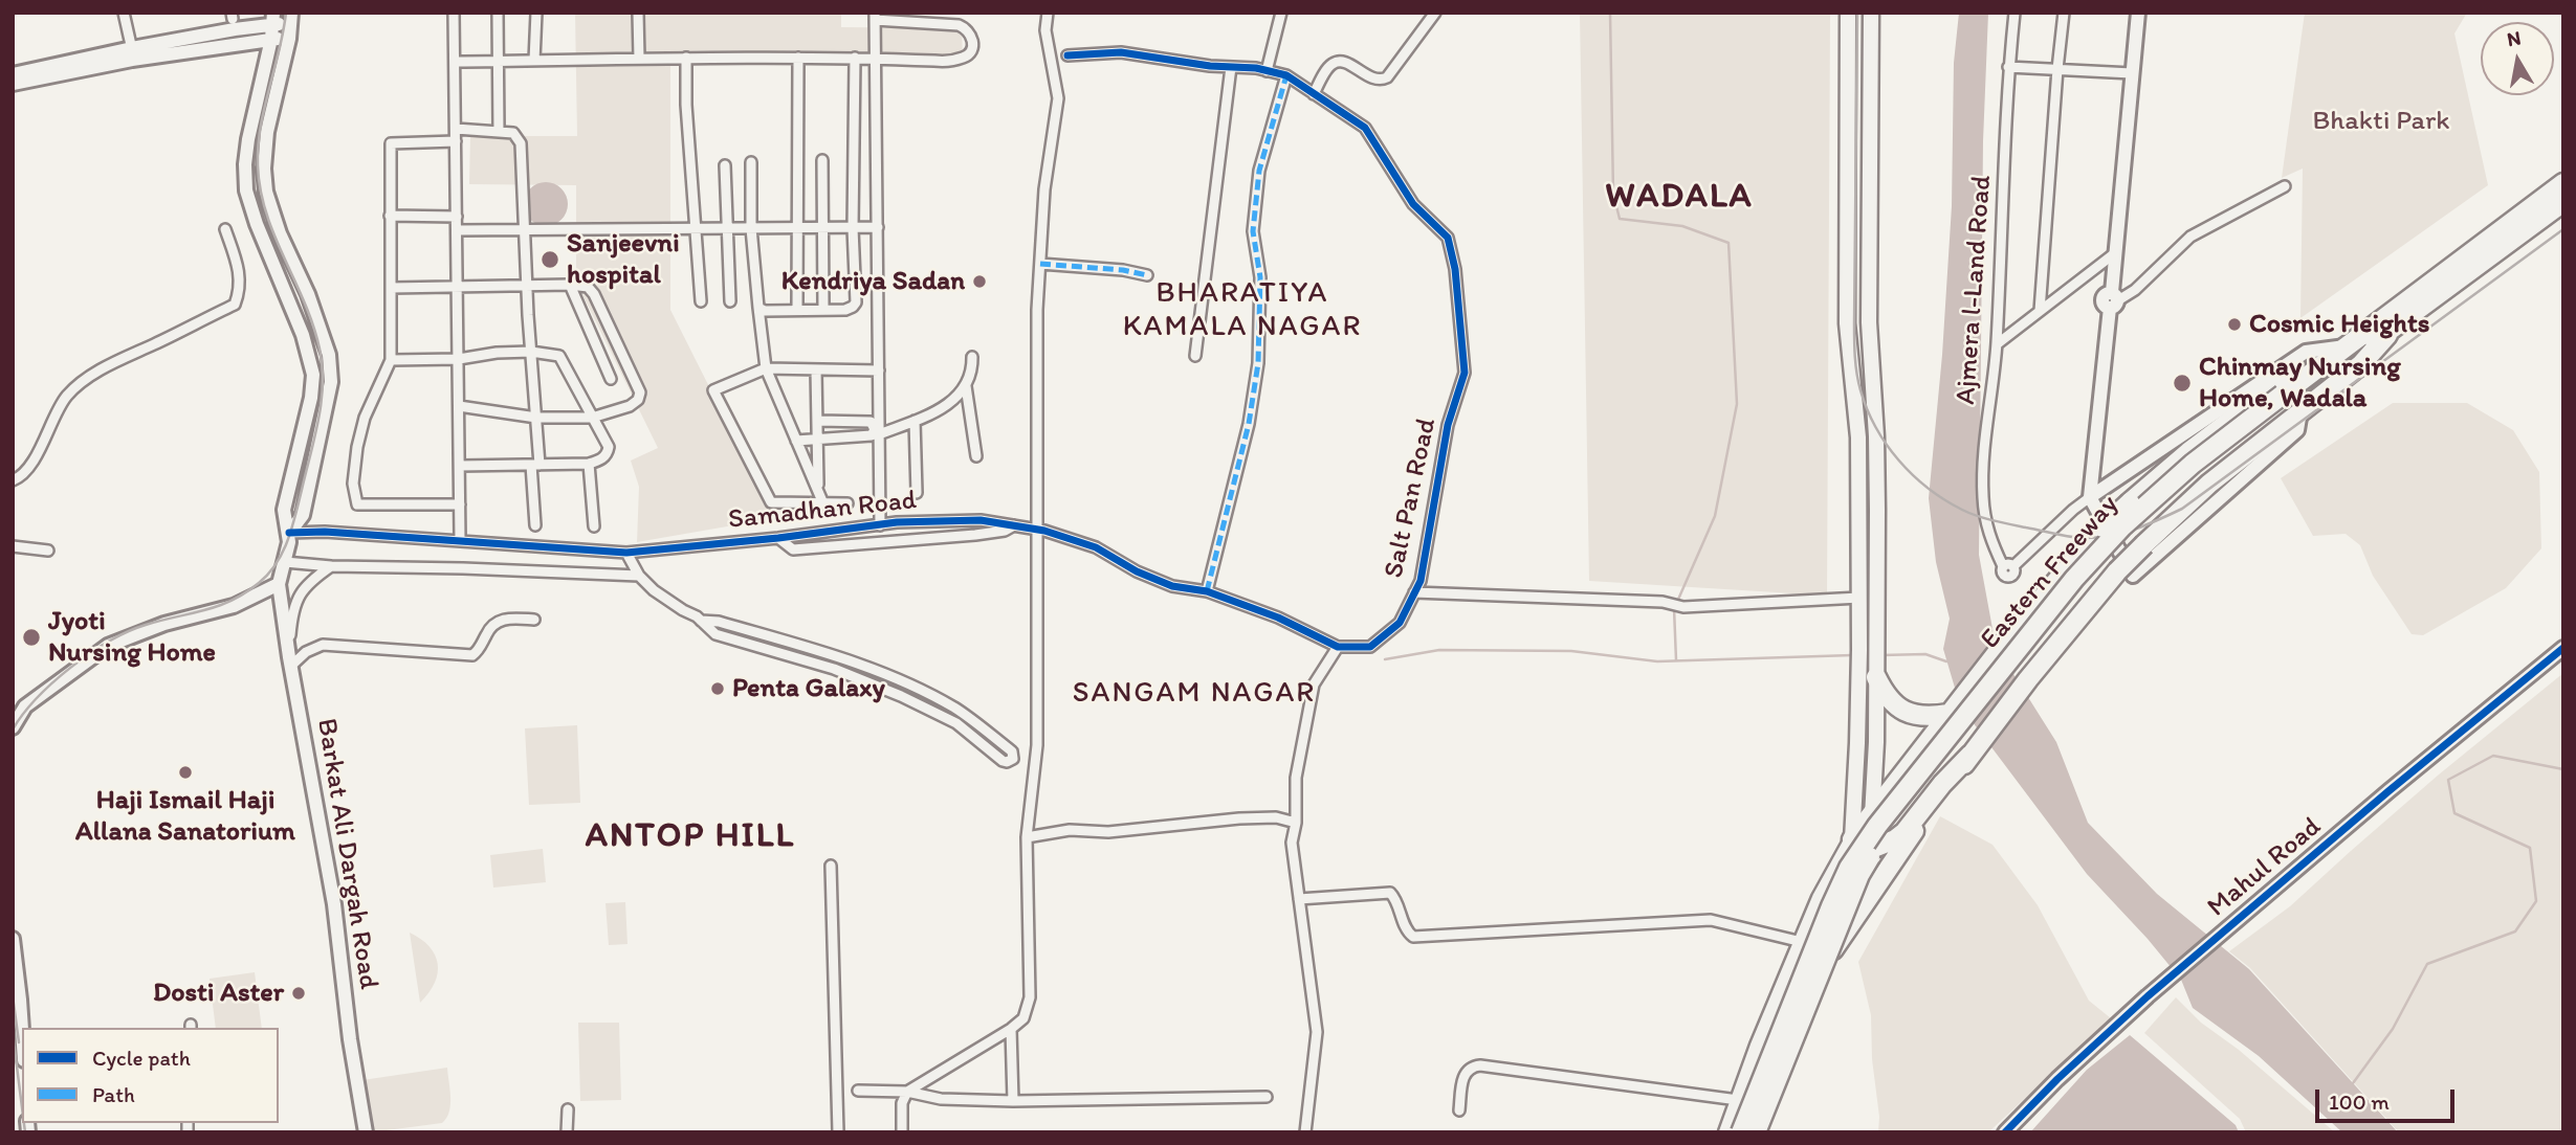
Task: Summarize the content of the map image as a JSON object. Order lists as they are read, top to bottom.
{
  "streets": {
    "highway": ["Eastern Freeway"],
    "street": [
      "Ajmera l-Land Road",
      "Salt Pan Road",
      "Samadhan Road",
      "Barkat Ali Dargah Road",
      "Mahul Road"
    ]
  },
  "crossings": [
    ["Salt Pan Road", "Samadhan Road"]
  ],
  "districts": [
    "WADALA",
    "BHARATIYA KAMALA NAGAR",
    "SANGAM NAGAR",
    "ANTOP HILL"
  ],
  "parks": ["Bhakti Park"],
  "places": [
    "Sanjeevni hospital",
    "Kendriya Sadan",
    "Cosmic Heights",
    "Chinmay Nursing Home, Wadala",
    "Jyoti Nursing Home",
    "Penta Galaxy",
    "Haji Ismail Haji Allana Sanatorium",
    "Dosti Aster"
  ],
  "legend": ["Cycle path", "Path"],
  "scale_bar": "100 m",
  "north": "top"
}
